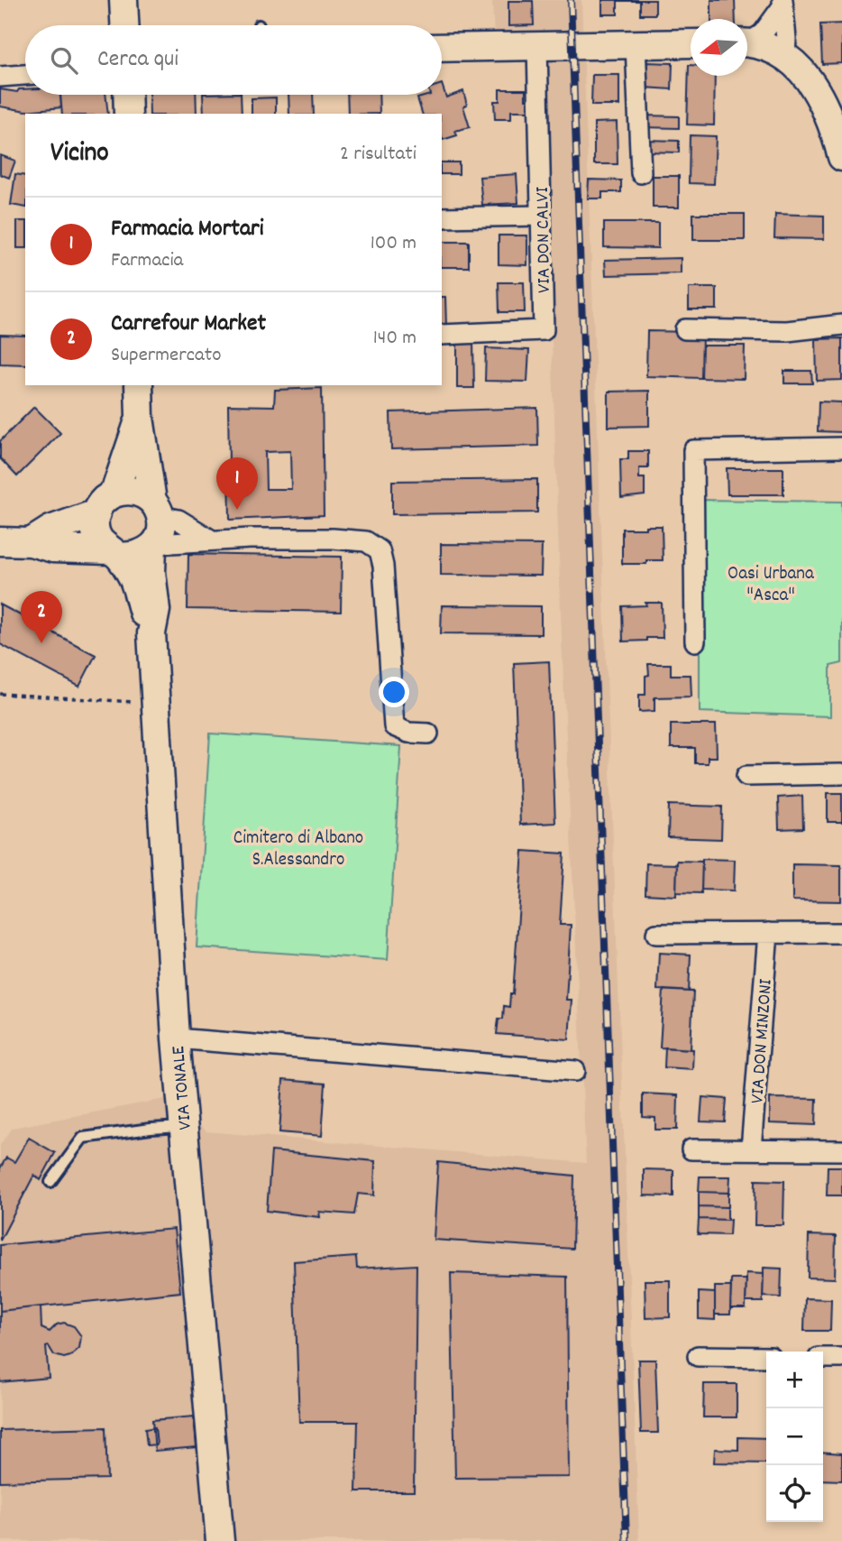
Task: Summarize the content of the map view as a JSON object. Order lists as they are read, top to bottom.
{
  "streets": {
    "main road": ["VIA TONALE"],
    "street": ["VIA DON CALVI", "VIA DON MINZONI"]
  },
  "parks": ["Oasi Urbana \"Asca\"", "Cimitero di Albano S.Alessandro"],
  "north": "left",
  "page": {
    "search": "Cerca qui",
    "heading": ["Vicino", "2 risultati"],
    "list": [
      {
        "mark": "1",
        "name": "Farmacia Mortari",
        "note": "Farmacia",
        "value": "100 m"
      },
      {
        "mark": "2",
        "name": "Carrefour Market",
        "note": "Supermercato",
        "value": "140 m"
      }
    ],
    "pins": ["1", "2"],
    "map_buttons": ["+", "−"]
  }
}
